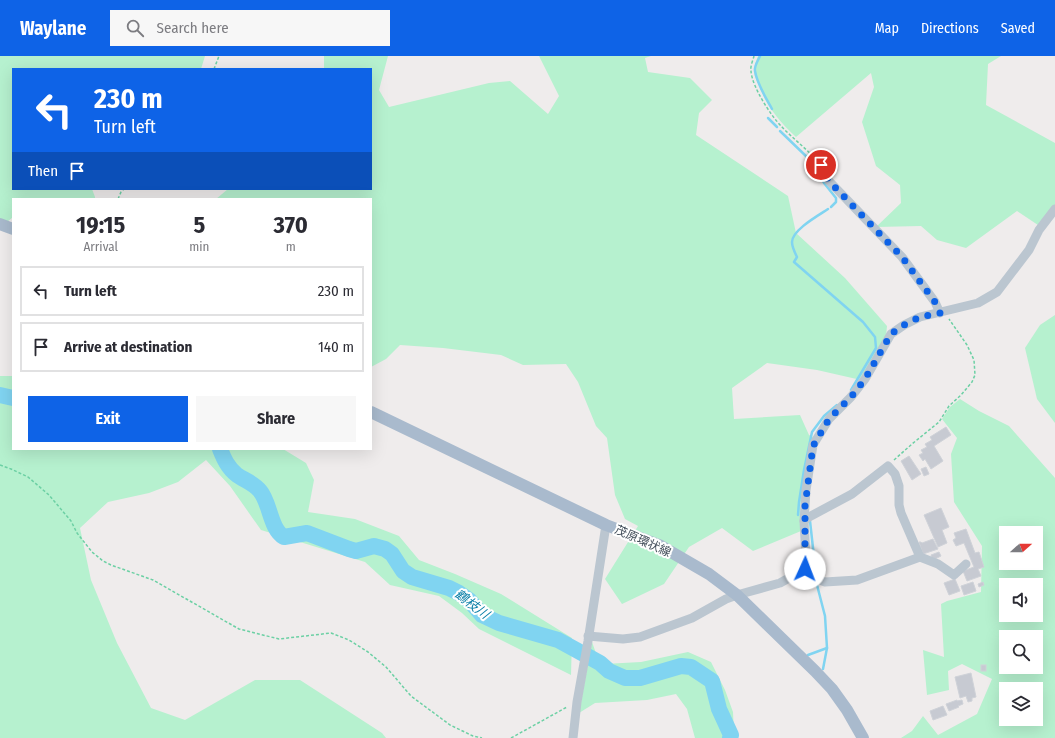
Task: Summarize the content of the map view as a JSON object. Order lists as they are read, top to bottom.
{
  "streets": {
    "main road": ["茂原環状線"]
  },
  "water": ["鶴枝川"],
  "north": "right",
  "page": {
    "header": "Waylane",
    "search": "Search here",
    "nav": ["Map", "Directions", "Saved"],
    "turn": ["230 m", "Turn left"],
    "then": "Then",
    "eta": [
      "19:15",
      "Arrival",
      "5",
      "min",
      "370",
      "m"
    ],
    "list": [
      {
        "name": "Turn left",
        "value": "230 m"
      },
      {
        "name": "Arrive at destination",
        "value": "140 m"
      }
    ],
    "buttons": ["Exit", "Share"]
  }
}
